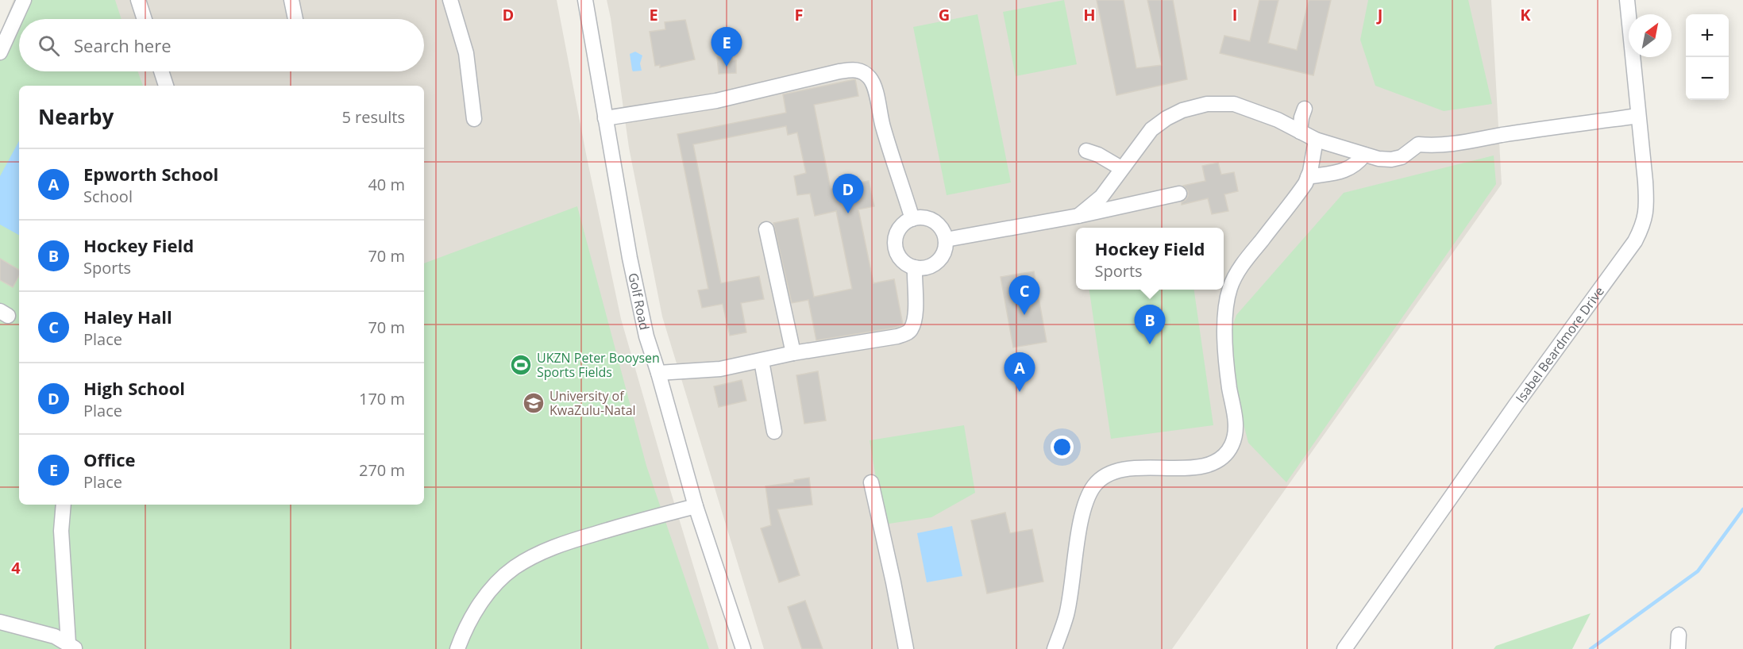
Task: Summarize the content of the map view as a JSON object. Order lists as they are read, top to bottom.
{
  "streets": {
    "street": ["Golf Road", "Isabel Beardmore Drive"]
  },
  "places": {
    "sports": ["UKZN Peter Booysen Sports Fields"],
    "school or university": ["University of KwaZulu-Natal"]
  },
  "north": "top right",
  "page": {
    "map_buttons": ["+", "−"],
    "search": "Search here",
    "pins": [
      "E",
      "D",
      "C",
      "B",
      "A"
    ],
    "heading": ["Nearby", "5 results"],
    "list": [
      {
        "mark": "A",
        "name": "Epworth School",
        "note": "School",
        "value": "40 m"
      },
      {
        "mark": "B",
        "name": "Hockey Field",
        "note": "Sports",
        "value": "70 m"
      },
      {
        "mark": "C",
        "name": "Haley Hall",
        "note": "Place",
        "value": "70 m"
      },
      {
        "mark": "D",
        "name": "High School",
        "note": "Place",
        "value": "170 m"
      },
      {
        "mark": "E",
        "name": "Office",
        "note": "Place",
        "value": "270 m"
      }
    ],
    "popup": ["Hockey Field", "Sports"]
  },
  "grid": {
    "columns": [
      "D",
      "E",
      "F",
      "G",
      "H",
      "I",
      "J",
      "K"
    ],
    "rows": ["4"]
  }
}
